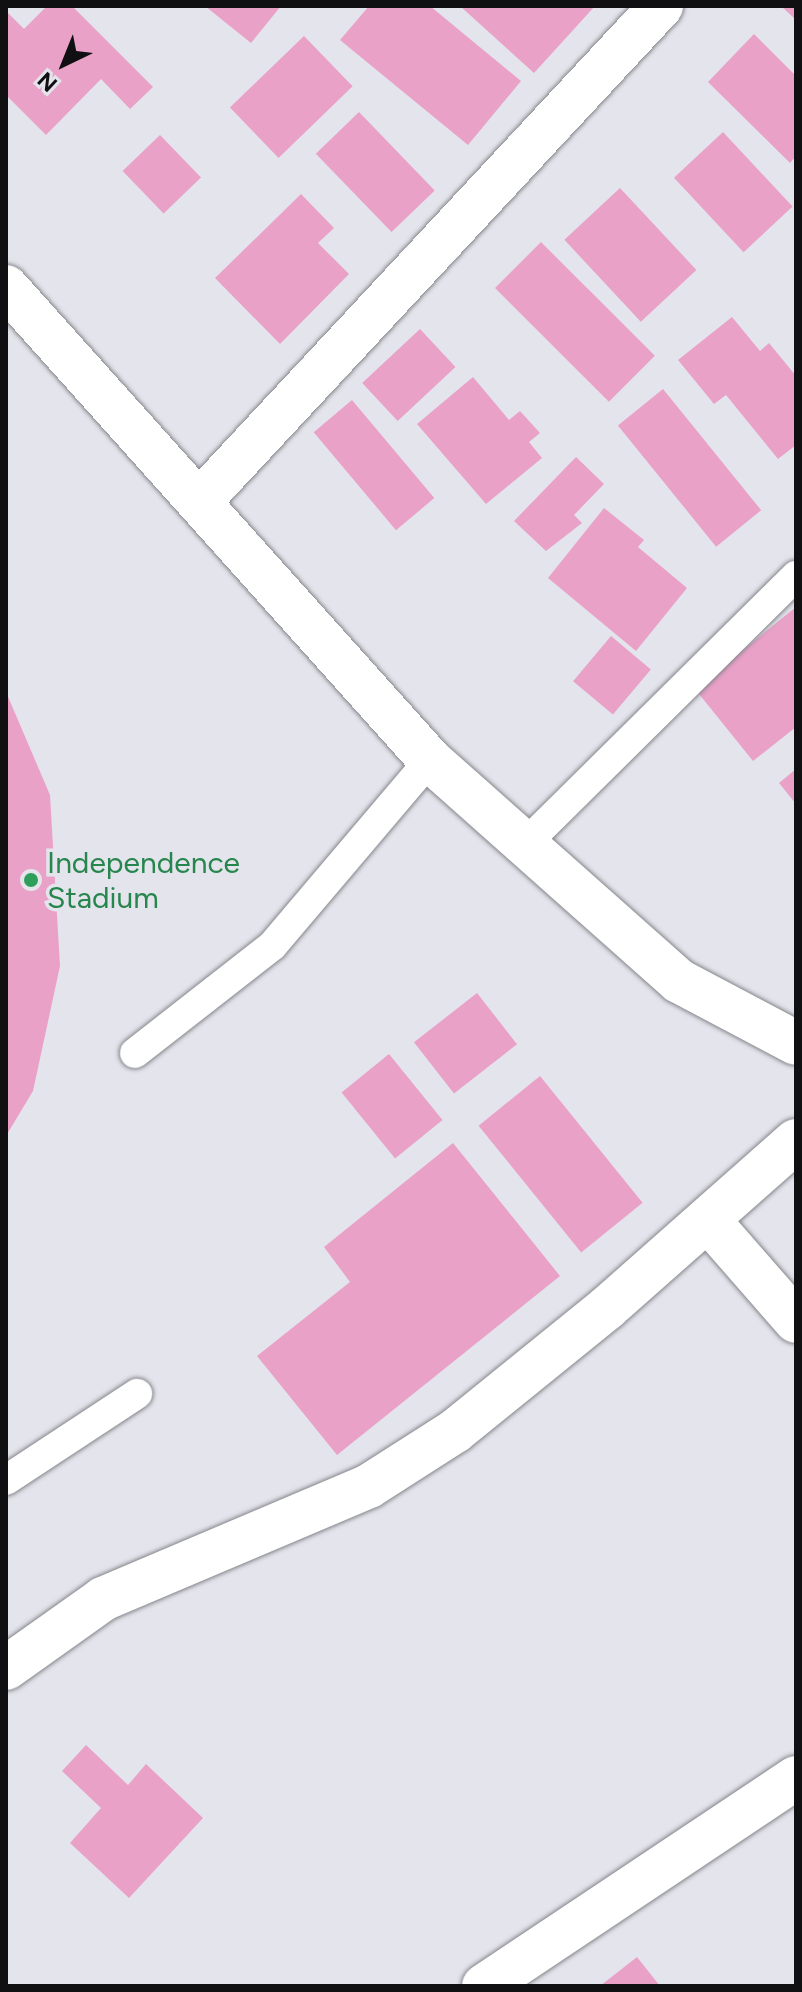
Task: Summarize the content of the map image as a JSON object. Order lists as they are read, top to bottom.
{
  "places": ["Independence Stadium"],
  "north": "bottom left"
}
